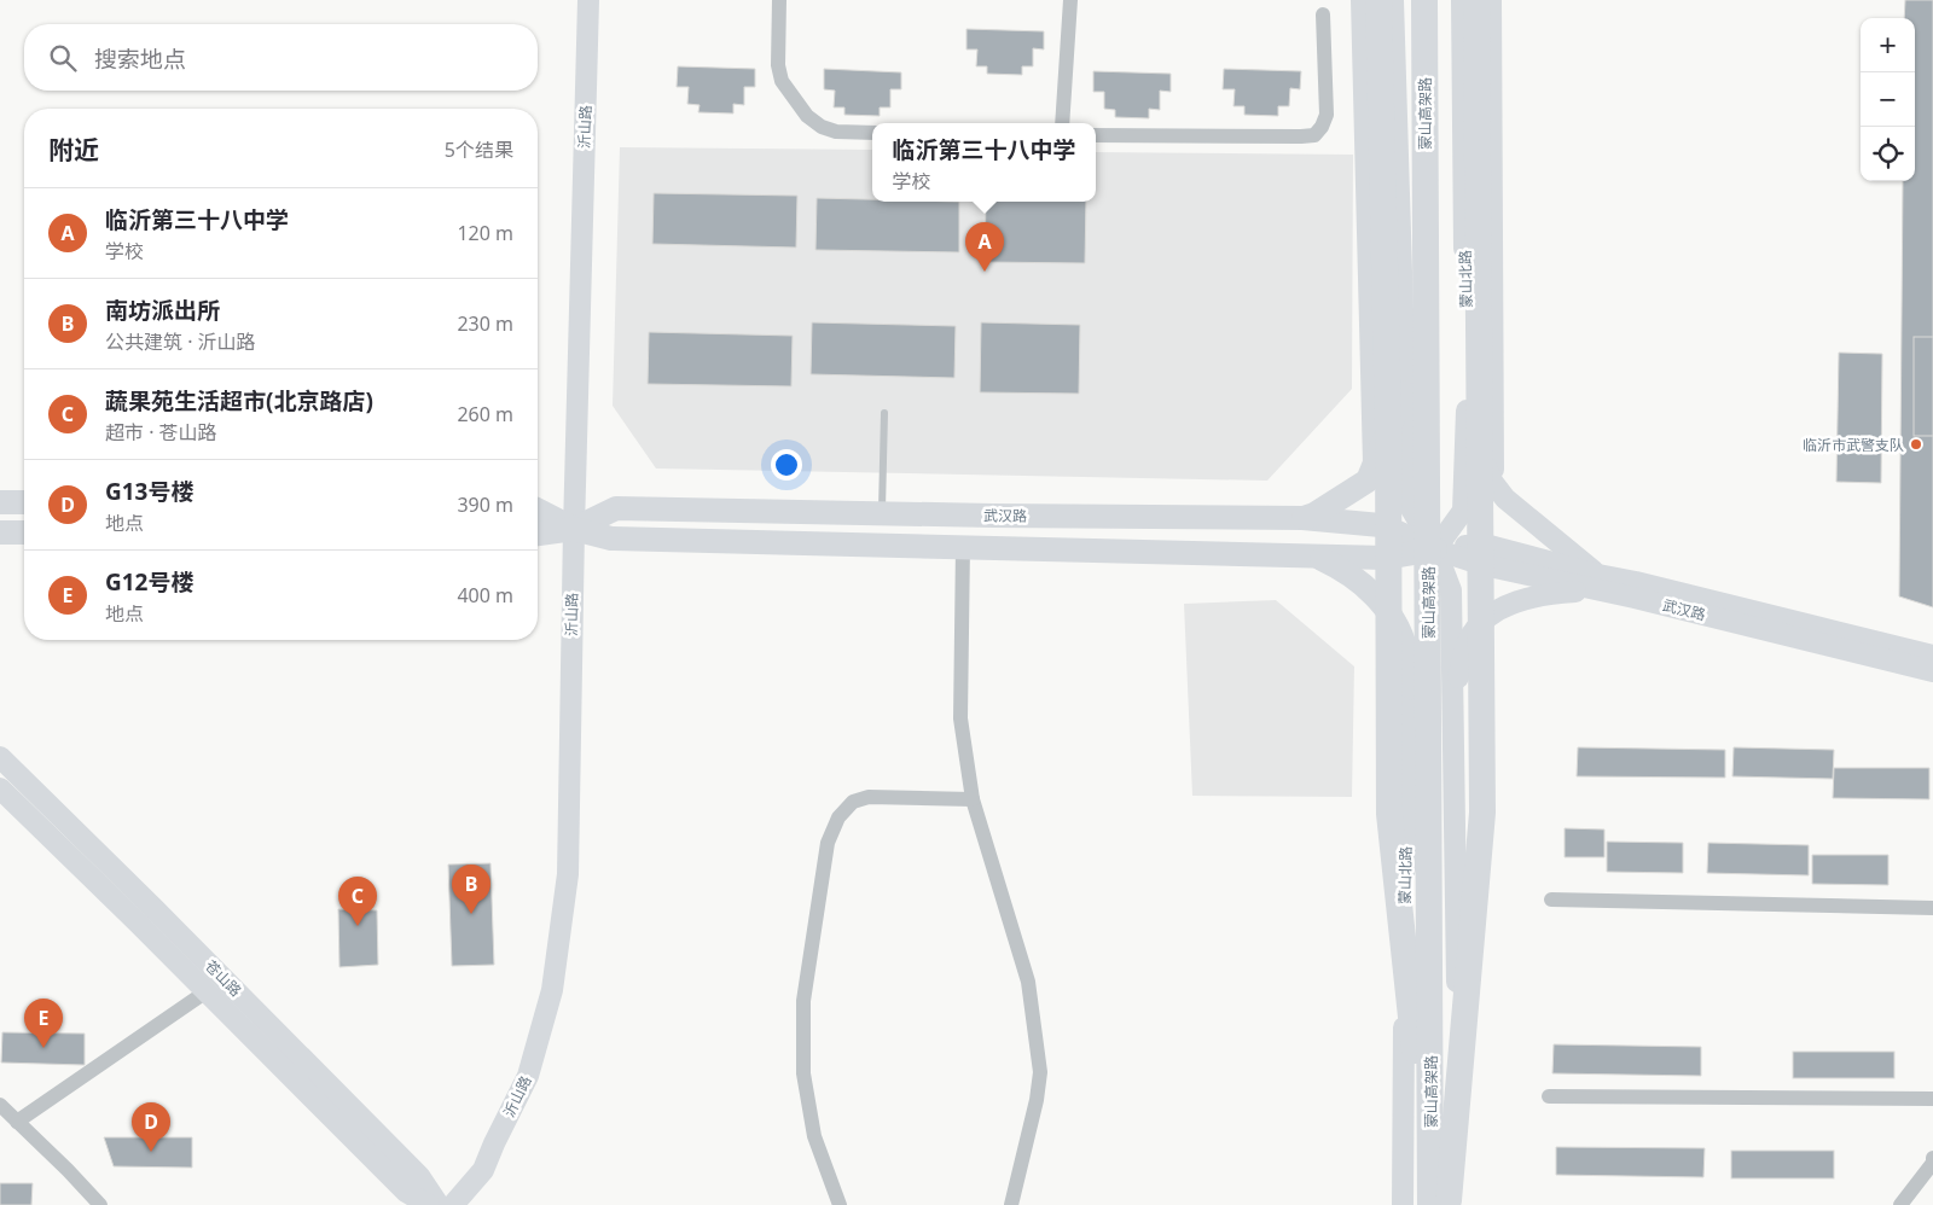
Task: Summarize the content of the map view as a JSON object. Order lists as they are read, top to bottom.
{
  "streets": {
    "highway": ["蒙山高架路"],
    "main road": [
      "沂山路",
      "蒙山北路",
      "武汉路",
      "苍山路"
    ]
  },
  "crossings": [
    ["沂山路", "武汉路"],
    ["蒙山北路", "武汉路"]
  ],
  "places": ["临沂市武警支队"],
  "page": {
    "map_buttons": ["+", "−"],
    "search": "搜索地点",
    "heading": ["附近", "5个结果"],
    "popup": ["临沂第三十八中学", "学校"],
    "list": [
      {
        "mark": "A",
        "name": "临沂第三十八中学",
        "note": "学校",
        "value": "120 m"
      },
      {
        "mark": "B",
        "name": "南坊派出所",
        "note": "公共建筑 · 沂山路",
        "value": "230 m"
      },
      {
        "mark": "C",
        "name": "蔬果苑生活超市(北京路店)",
        "note": "超市 · 苍山路",
        "value": "260 m"
      },
      {
        "mark": "D",
        "name": "G13号楼",
        "note": "地点",
        "value": "390 m"
      },
      {
        "mark": "E",
        "name": "G12号楼",
        "note": "地点",
        "value": "400 m"
      }
    ],
    "pins": [
      "A",
      "B",
      "C",
      "E",
      "D"
    ]
  }
}
